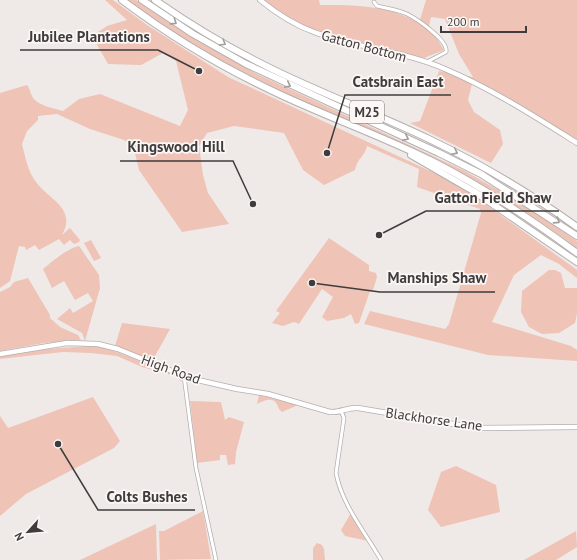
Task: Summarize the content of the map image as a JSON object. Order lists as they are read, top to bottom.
{
  "streets": {
    "highway": ["M25"],
    "street": ["Gatton Bottom", "High Road", "Blackhorse Lane"]
  },
  "crossings": [
    ["High Road", "Blackhorse Lane"]
  ],
  "places": [
    "Jubilee Plantations",
    "Catsbrain East",
    "Kingswood Hill",
    "Gatton Field Shaw",
    "Manships Shaw",
    "Colts Bushes"
  ],
  "scale_bar": "200 m",
  "north": "bottom left"
}
